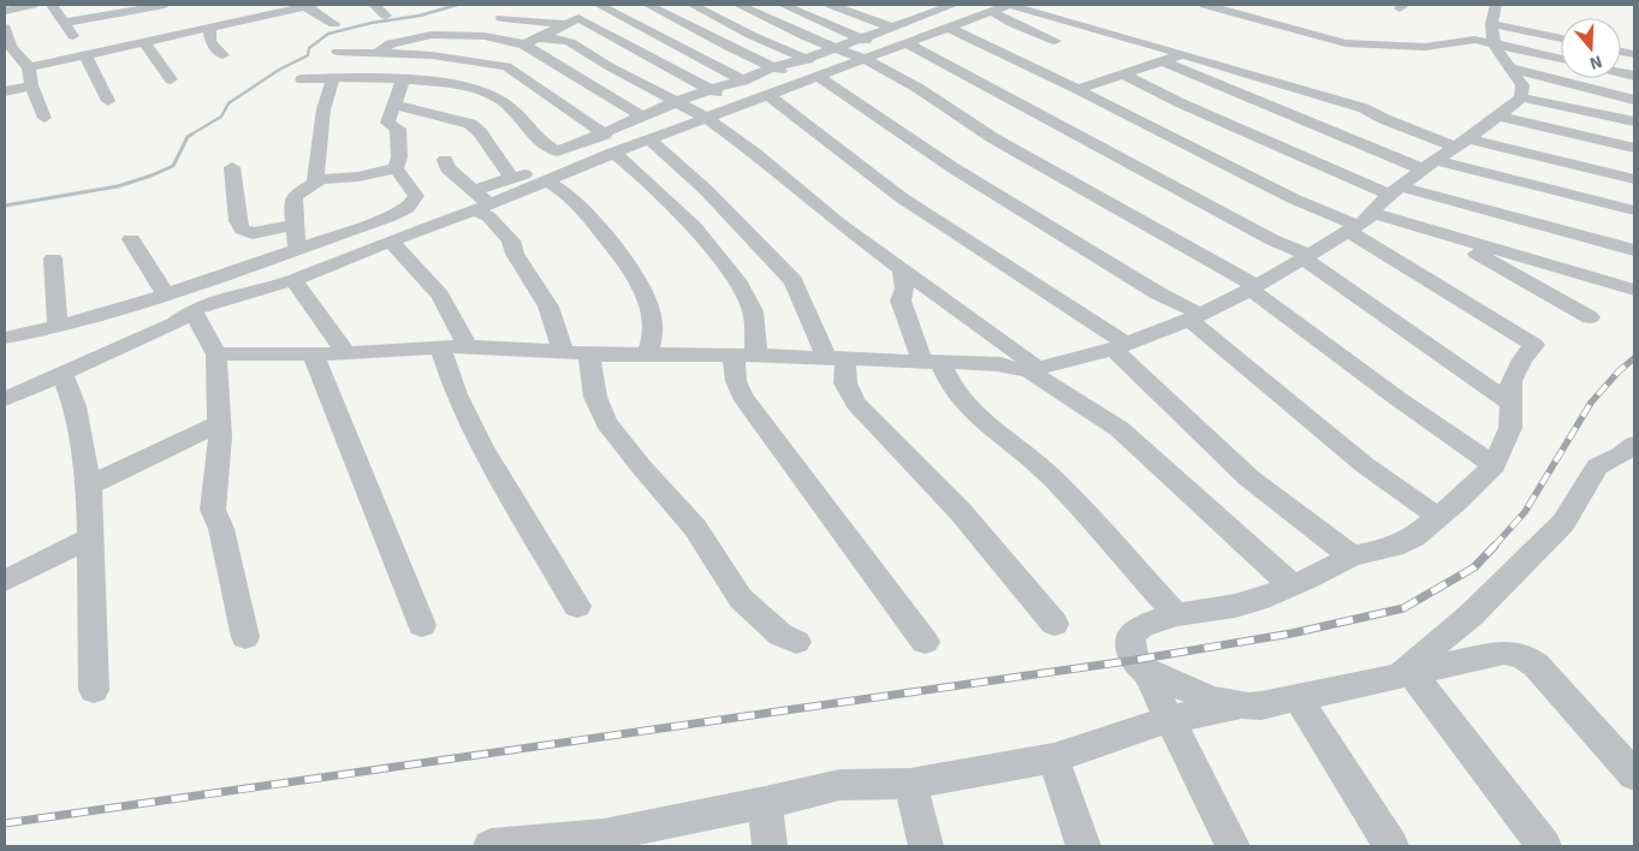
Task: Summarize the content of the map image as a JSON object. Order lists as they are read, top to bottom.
{
  "north": "bottom"
}
